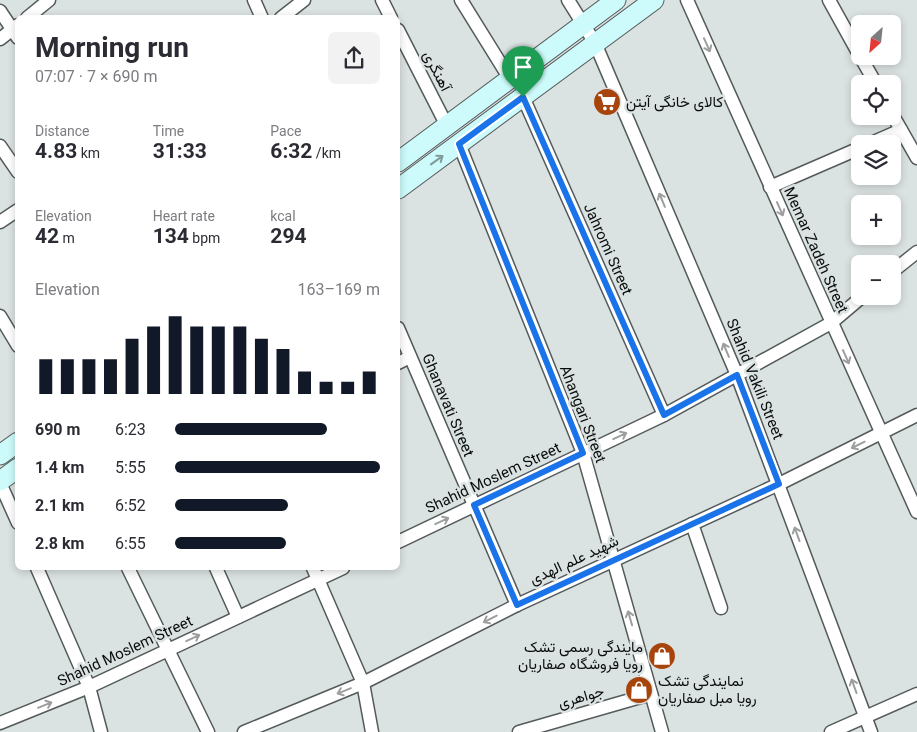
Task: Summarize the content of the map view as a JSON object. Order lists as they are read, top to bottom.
{
  "streets": {
    "street": [
      "آهنگری",
      "Jahromi Street",
      "Memar Zadeh Street",
      "Shahid Vakili Street",
      "Ghanavati Street",
      "Ahangari Street",
      "Shahid Moslem Street",
      "شهید علم الهدی",
      "جواهری"
    ]
  },
  "crossings": [
    ["Jahromi Street", "Shahid Moslem Street"],
    ["Memar Zadeh Street", "Shahid Moslem Street"],
    ["Memar Zadeh Street", "شهید علم الهدی"],
    ["Shahid Vakili Street", "Shahid Moslem Street"],
    ["Shahid Vakili Street", "شهید علم الهدی"],
    ["Ghanavati Street", "Shahid Moslem Street"],
    ["Ghanavati Street", "شهید علم الهدی"],
    ["Ahangari Street", "Shahid Moslem Street"],
    ["Ahangari Street", "شهید علم الهدی"],
    ["Ahangari Street", "جواهری"]
  ],
  "one_way": [
    "Memar Zadeh Street",
    "Shahid Vakili Street",
    "Shahid Moslem Street",
    "شهید علم الهدی"
  ],
  "places": {
    "supermarket": ["کالای خانگی آیتن"],
    "shop": ["مایندگی رسمی تشک رویا فروشگاه صفاریان", "نمایندگی تشک رویا مبل صفاریان"]
  },
  "north": "bottom left",
  "page": {
    "map_buttons": ["+", "−"],
    "heading": ["Morning run", "07:07 · 7 × 690 m"],
    "stats": [
      ["Distance", "4.83 km"],
      ["Time", "31:33"],
      ["Pace", "6:32 /km"],
      ["Elevation", "42 m"],
      ["Heart rate", "134 bpm"],
      ["kcal", "294"]
    ],
    "chart": ["Elevation", "163–169 m"],
    "list": [
      {
        "name": "690 m",
        "note": "6:23"
      },
      {
        "name": "1.4 km",
        "note": "5:55"
      },
      {
        "name": "2.1 km",
        "note": "6:52"
      },
      {
        "name": "2.8 km",
        "note": "6:55"
      }
    ]
  }
}
